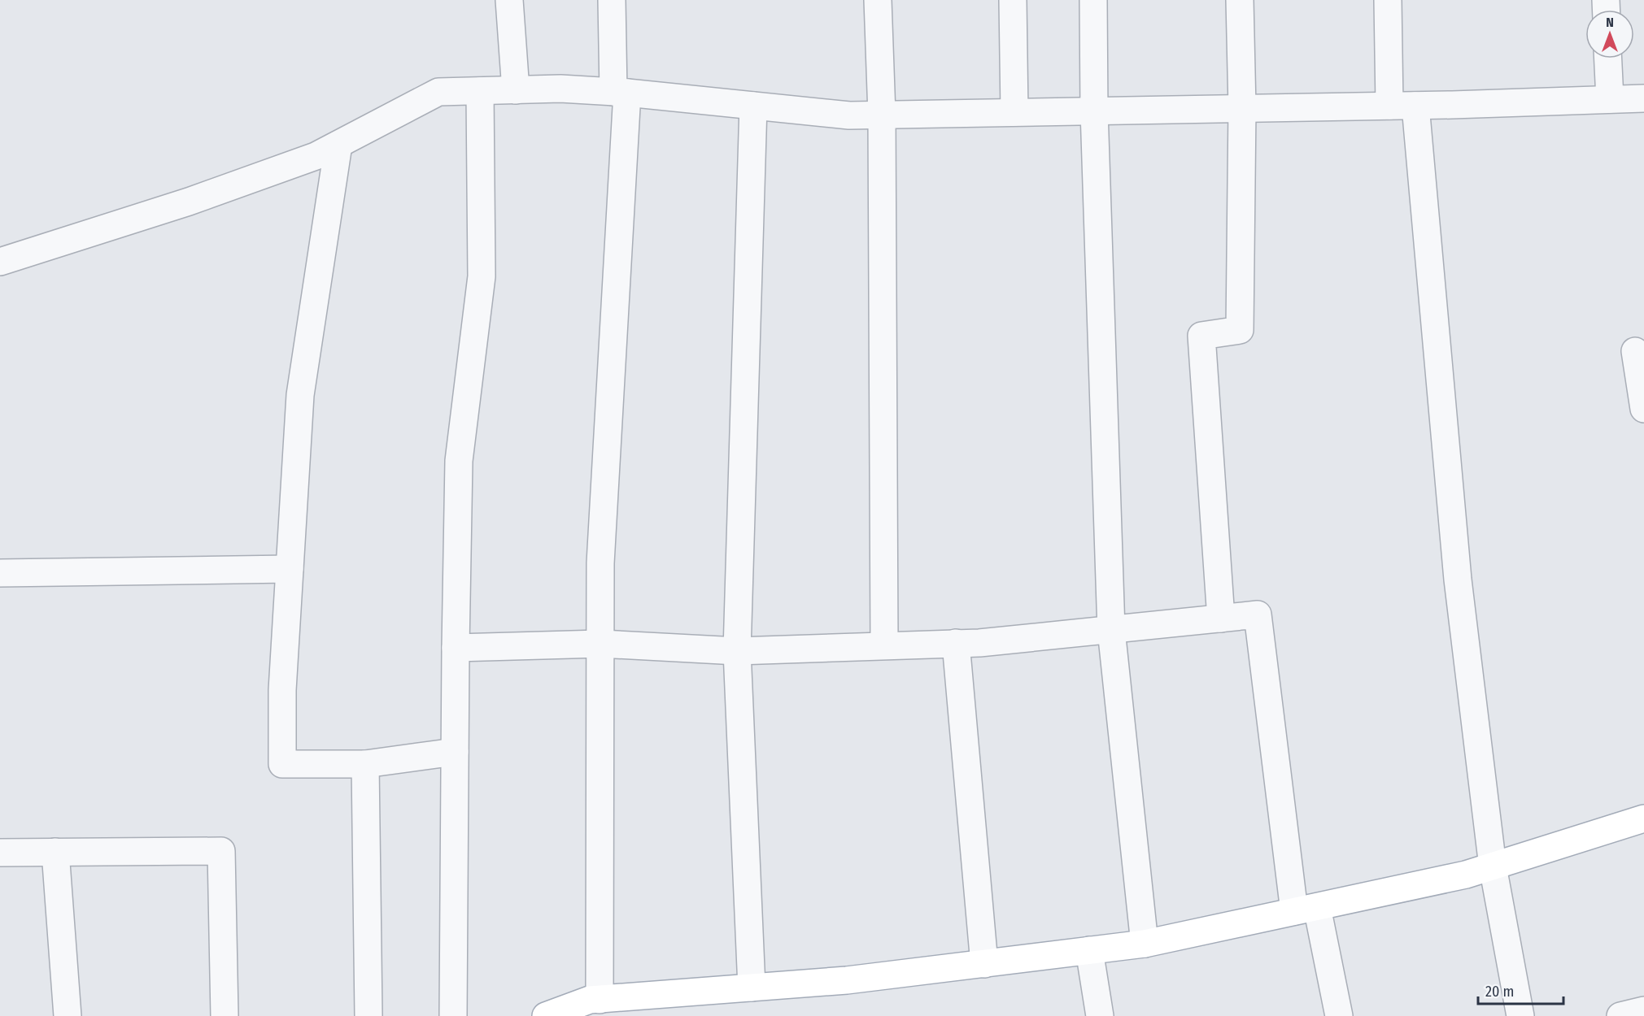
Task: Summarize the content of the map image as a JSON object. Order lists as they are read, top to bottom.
{
  "scale_bar": "20 m",
  "north": "top"
}
